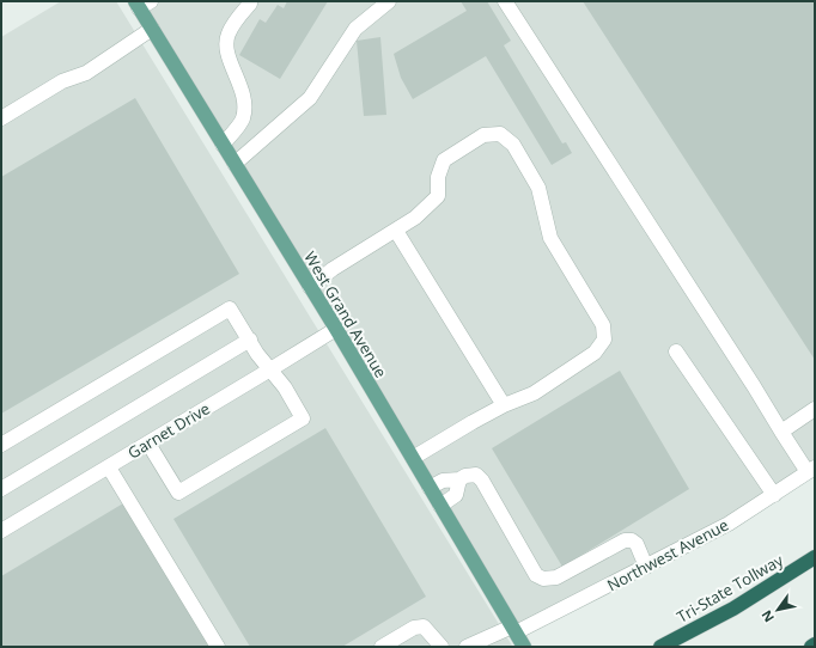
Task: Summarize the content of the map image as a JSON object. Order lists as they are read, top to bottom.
{
  "streets": {
    "highway": ["Tri-State Tollway"],
    "main road": ["West Grand Avenue"],
    "street": ["Garnet Drive", "Northwest Avenue"]
  },
  "crossings": [
    ["West Grand Avenue", "Garnet Drive"],
    ["West Grand Avenue", "Northwest Avenue"]
  ],
  "north": "bottom left"
}
